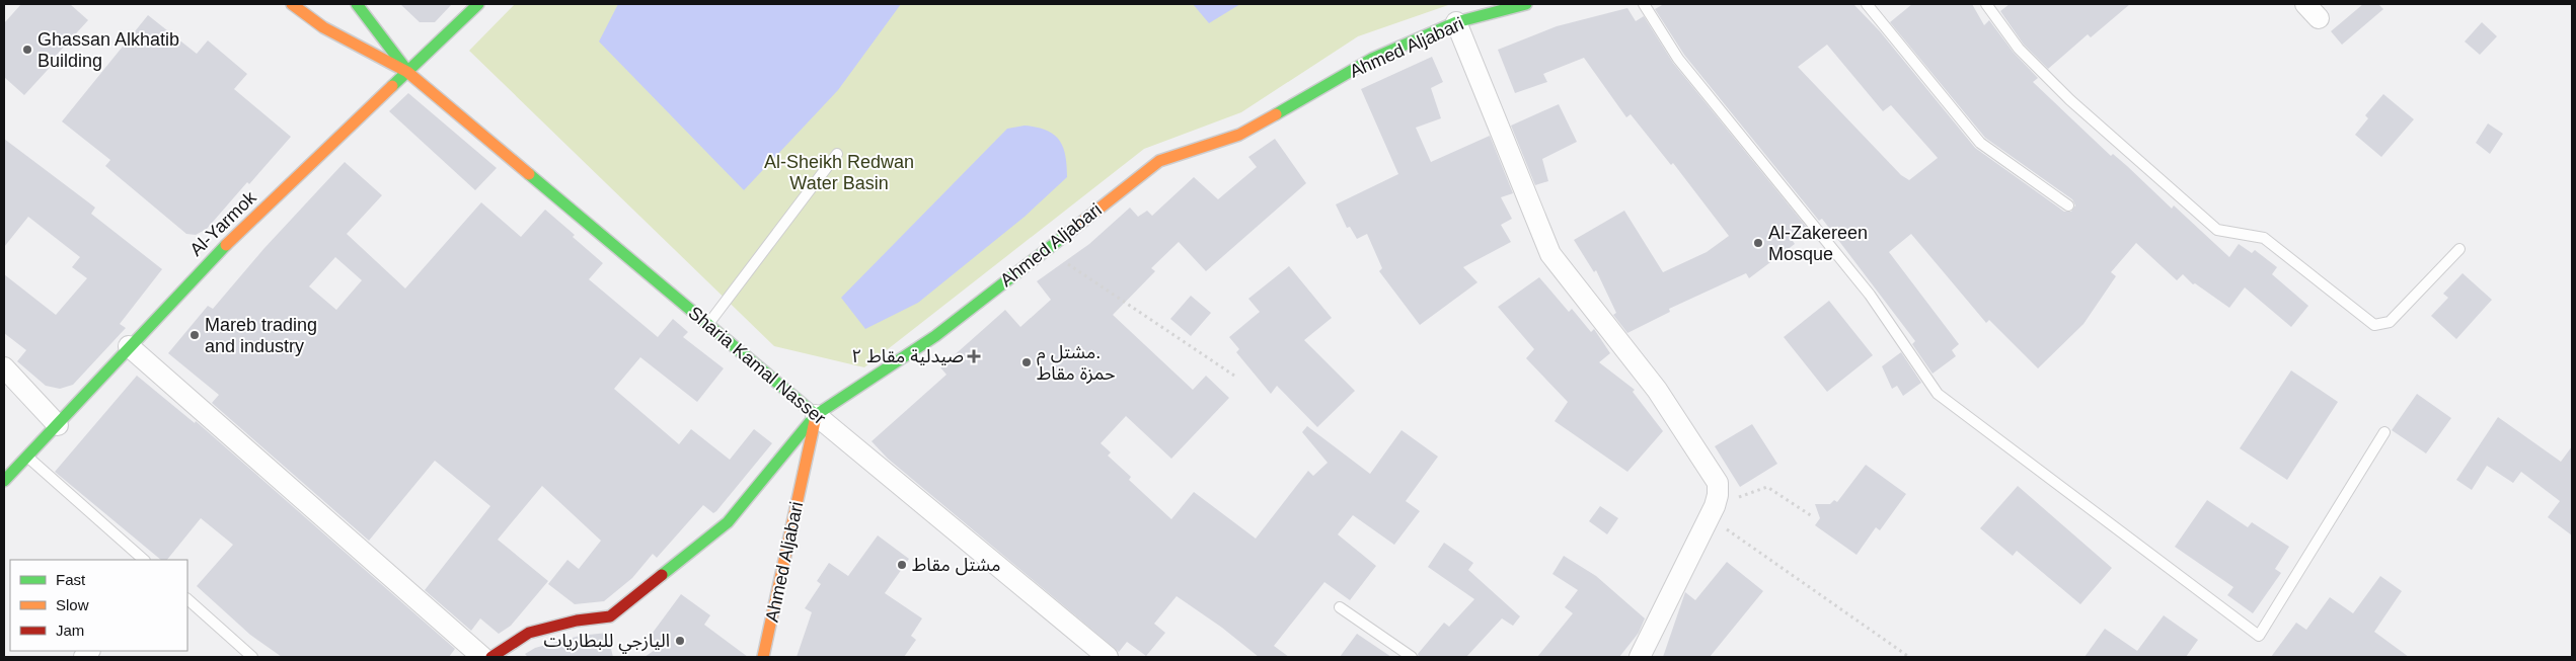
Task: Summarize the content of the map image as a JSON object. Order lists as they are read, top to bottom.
{
  "streets": {
    "street": ["Ahmed Aljabari", "Al-Yarmok", "Sharia Kamal Nasser"]
  },
  "crossings": [
    ["Ahmed Aljabari", "Sharia Kamal Nasser"],
    ["Al-Yarmok", "Sharia Kamal Nasser"]
  ],
  "parks": ["Al-Sheikh Redwan Water Basin"],
  "places": {
    "other": [
      "Ghassan Alkhatib Building",
      "Al-Zakereen Mosque",
      "Mareb trading and industry",
      "مشتل م. حمزة مقاط",
      "مشتل مقاط",
      "اليازجي للبطاريات"
    ],
    "health": ["صيدلية مقاط ٢"]
  },
  "legend": ["Fast", "Slow", "Jam"]
}
